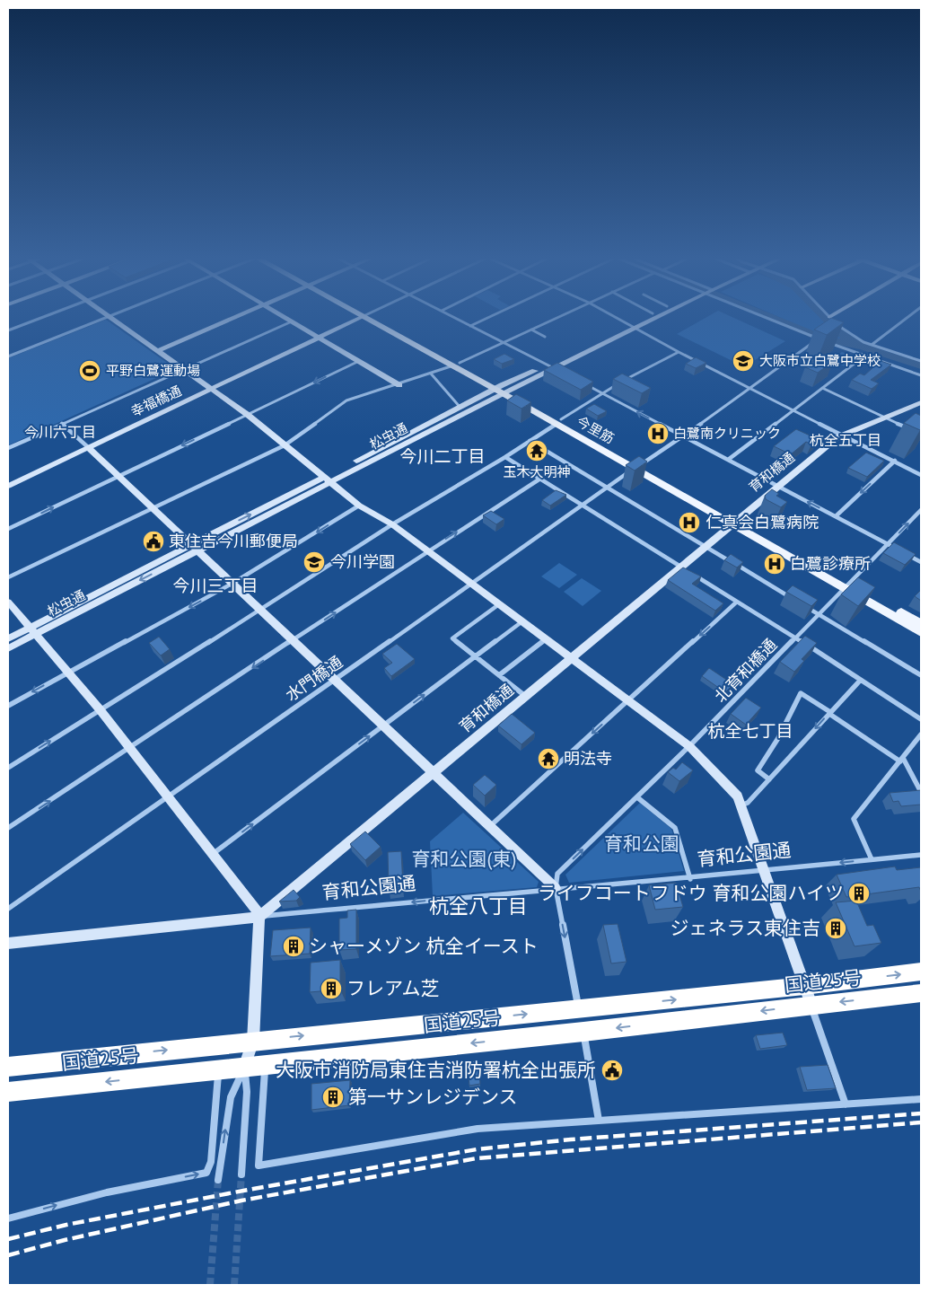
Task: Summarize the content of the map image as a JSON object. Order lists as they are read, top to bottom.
{
  "streets": {
    "highway": ["国道25号"],
    "main road": ["今里筋"],
    "street": [
      "幸福橋通",
      "松虫通",
      "育和橋通",
      "北育和橋通",
      "水門橋通",
      "育和公園通"
    ]
  },
  "crossings": [
    ["今里筋", "松虫通"],
    ["今里筋", "育和橋通"],
    ["今里筋", "北育和橋通"],
    ["今里筋", "水門橋通"],
    ["育和橋通", "育和公園通"],
    ["北育和橋通", "育和公園通"]
  ],
  "one_way": ["育和公園通"],
  "districts": [
    "今川六丁目",
    "杭全五丁目",
    "今川二丁目",
    "今川三丁目",
    "杭全七丁目",
    "杭全八丁目"
  ],
  "parks": ["育和公園", "育和公園(東)"],
  "places": {
    "school or university": ["大阪市立白鷺中学校", "今川学園"],
    "sports": ["平野白鷺運動場"],
    "hospital": ["白鷺南クリニック", "仁真会白鷺病院", "白鷺診療所"],
    "temple": ["玉木大明神", "明法寺"],
    "public building": ["東住吉今川郵便局", "大阪市消防局東住吉消防署杭全出張所"],
    "building": [
      "ライフコートフドウ 育和公園ハイツ",
      "ジェネラス東住吉",
      "シャーメゾン 杭全イースト",
      "フレアム芝",
      "第一サンレジデンス"
    ]
  }
}
